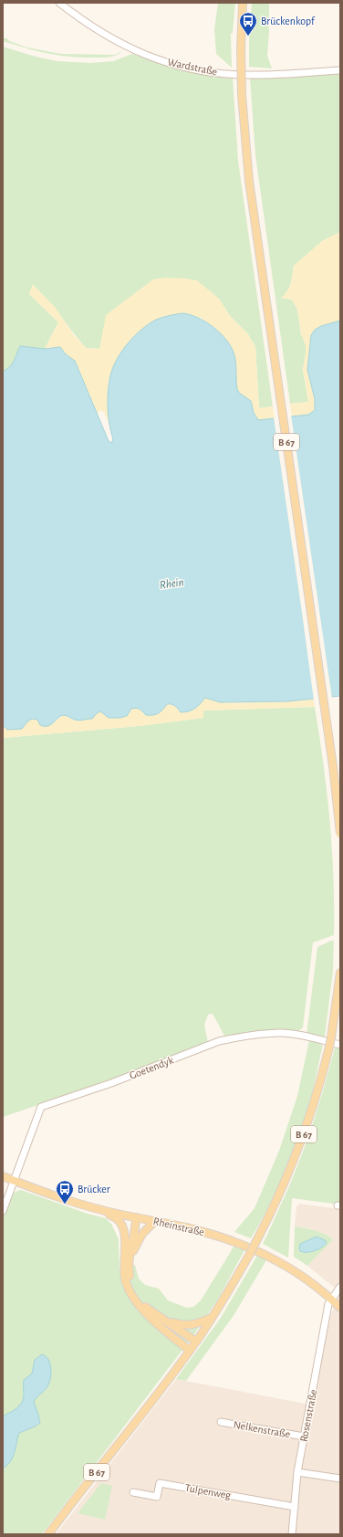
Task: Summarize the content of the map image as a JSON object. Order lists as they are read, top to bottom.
{
  "streets": {
    "main road": ["B 67", "Rheinstraße"],
    "street": [
      "Wardstraße",
      "Goetendyk",
      "Rosenstraße",
      "Nelkenstraße",
      "Tulpenweg"
    ]
  },
  "crossings": [
    ["Goetendyk", "Rheinstraße"],
    ["Rheinstraße", "Rosenstraße"],
    ["Rosenstraße", "Nelkenstraße"],
    ["Rosenstraße", "Tulpenweg"]
  ],
  "water": ["Rhein"],
  "places": {
    "bus stop": ["Brückenkopf", "Brücker"]
  }
}
